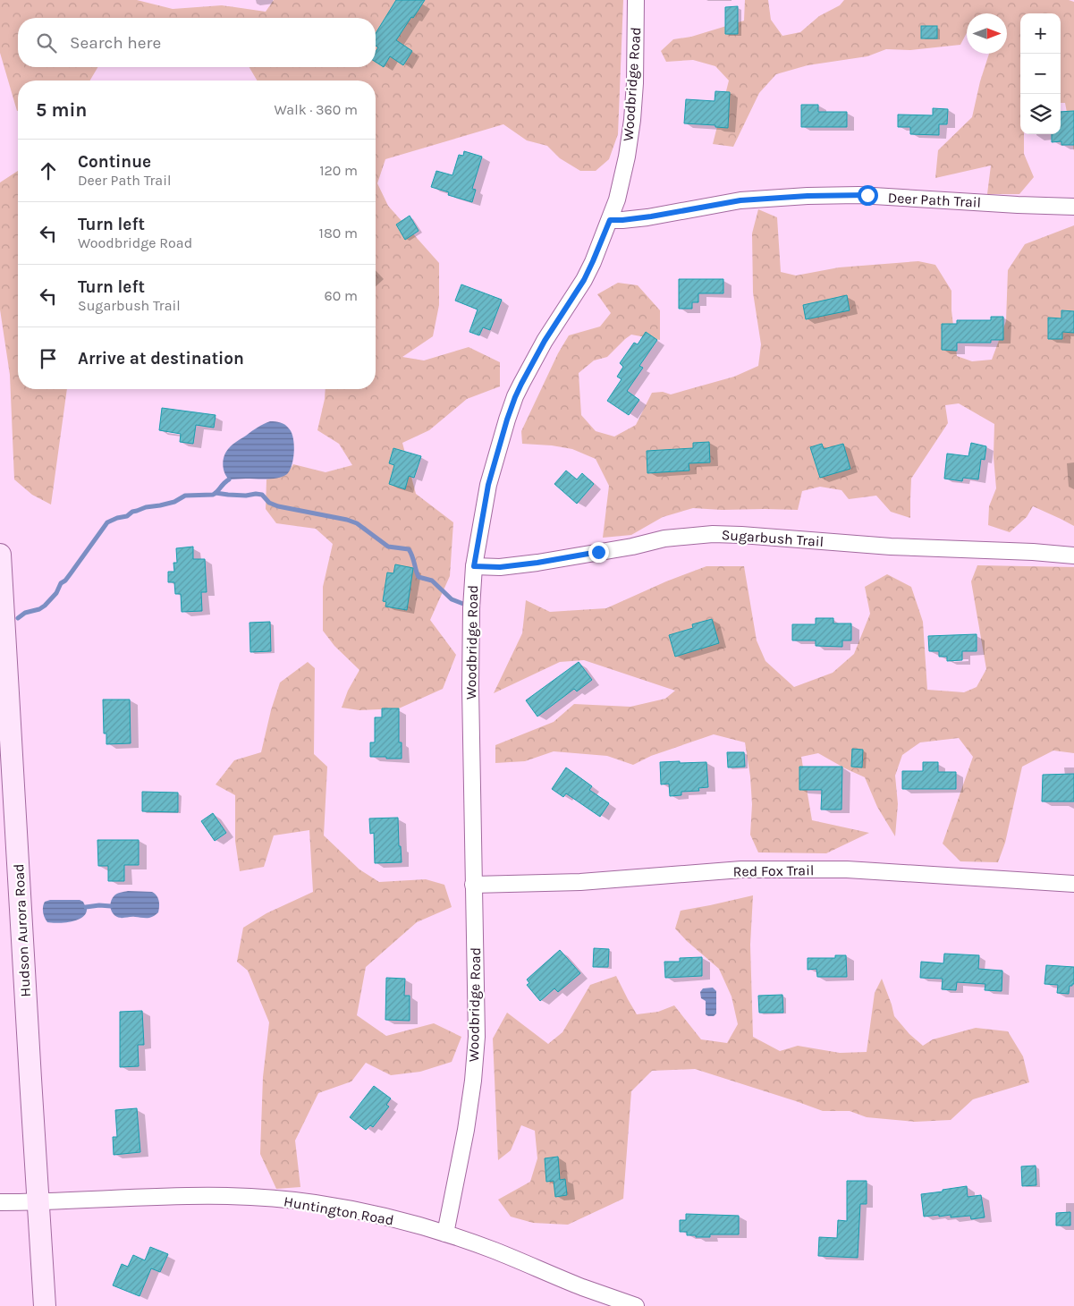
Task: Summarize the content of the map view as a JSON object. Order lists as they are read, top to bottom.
{
  "streets": {
    "street": [
      "Woodbridge Road",
      "Deer Path Trail",
      "Sugarbush Trail",
      "Red Fox Trail",
      "Hudson Aurora Road",
      "Huntington Road"
    ]
  },
  "crossings": [
    ["Woodbridge Road", "Deer Path Trail"],
    ["Woodbridge Road", "Sugarbush Trail"],
    ["Woodbridge Road", "Red Fox Trail"],
    ["Woodbridge Road", "Huntington Road"],
    ["Hudson Aurora Road", "Huntington Road"]
  ],
  "north": "right",
  "page": {
    "map_buttons": ["+", "−"],
    "search": "Search here",
    "heading": ["5 min", "Walk · 360 m"],
    "list": [
      ["Continue", "Deer Path Trail", "120 m"],
      ["Turn left", "Woodbridge Road", "180 m"],
      ["Turn left", "Sugarbush Trail", "60 m"],
      "Arrive at destination"
    ]
  }
}
